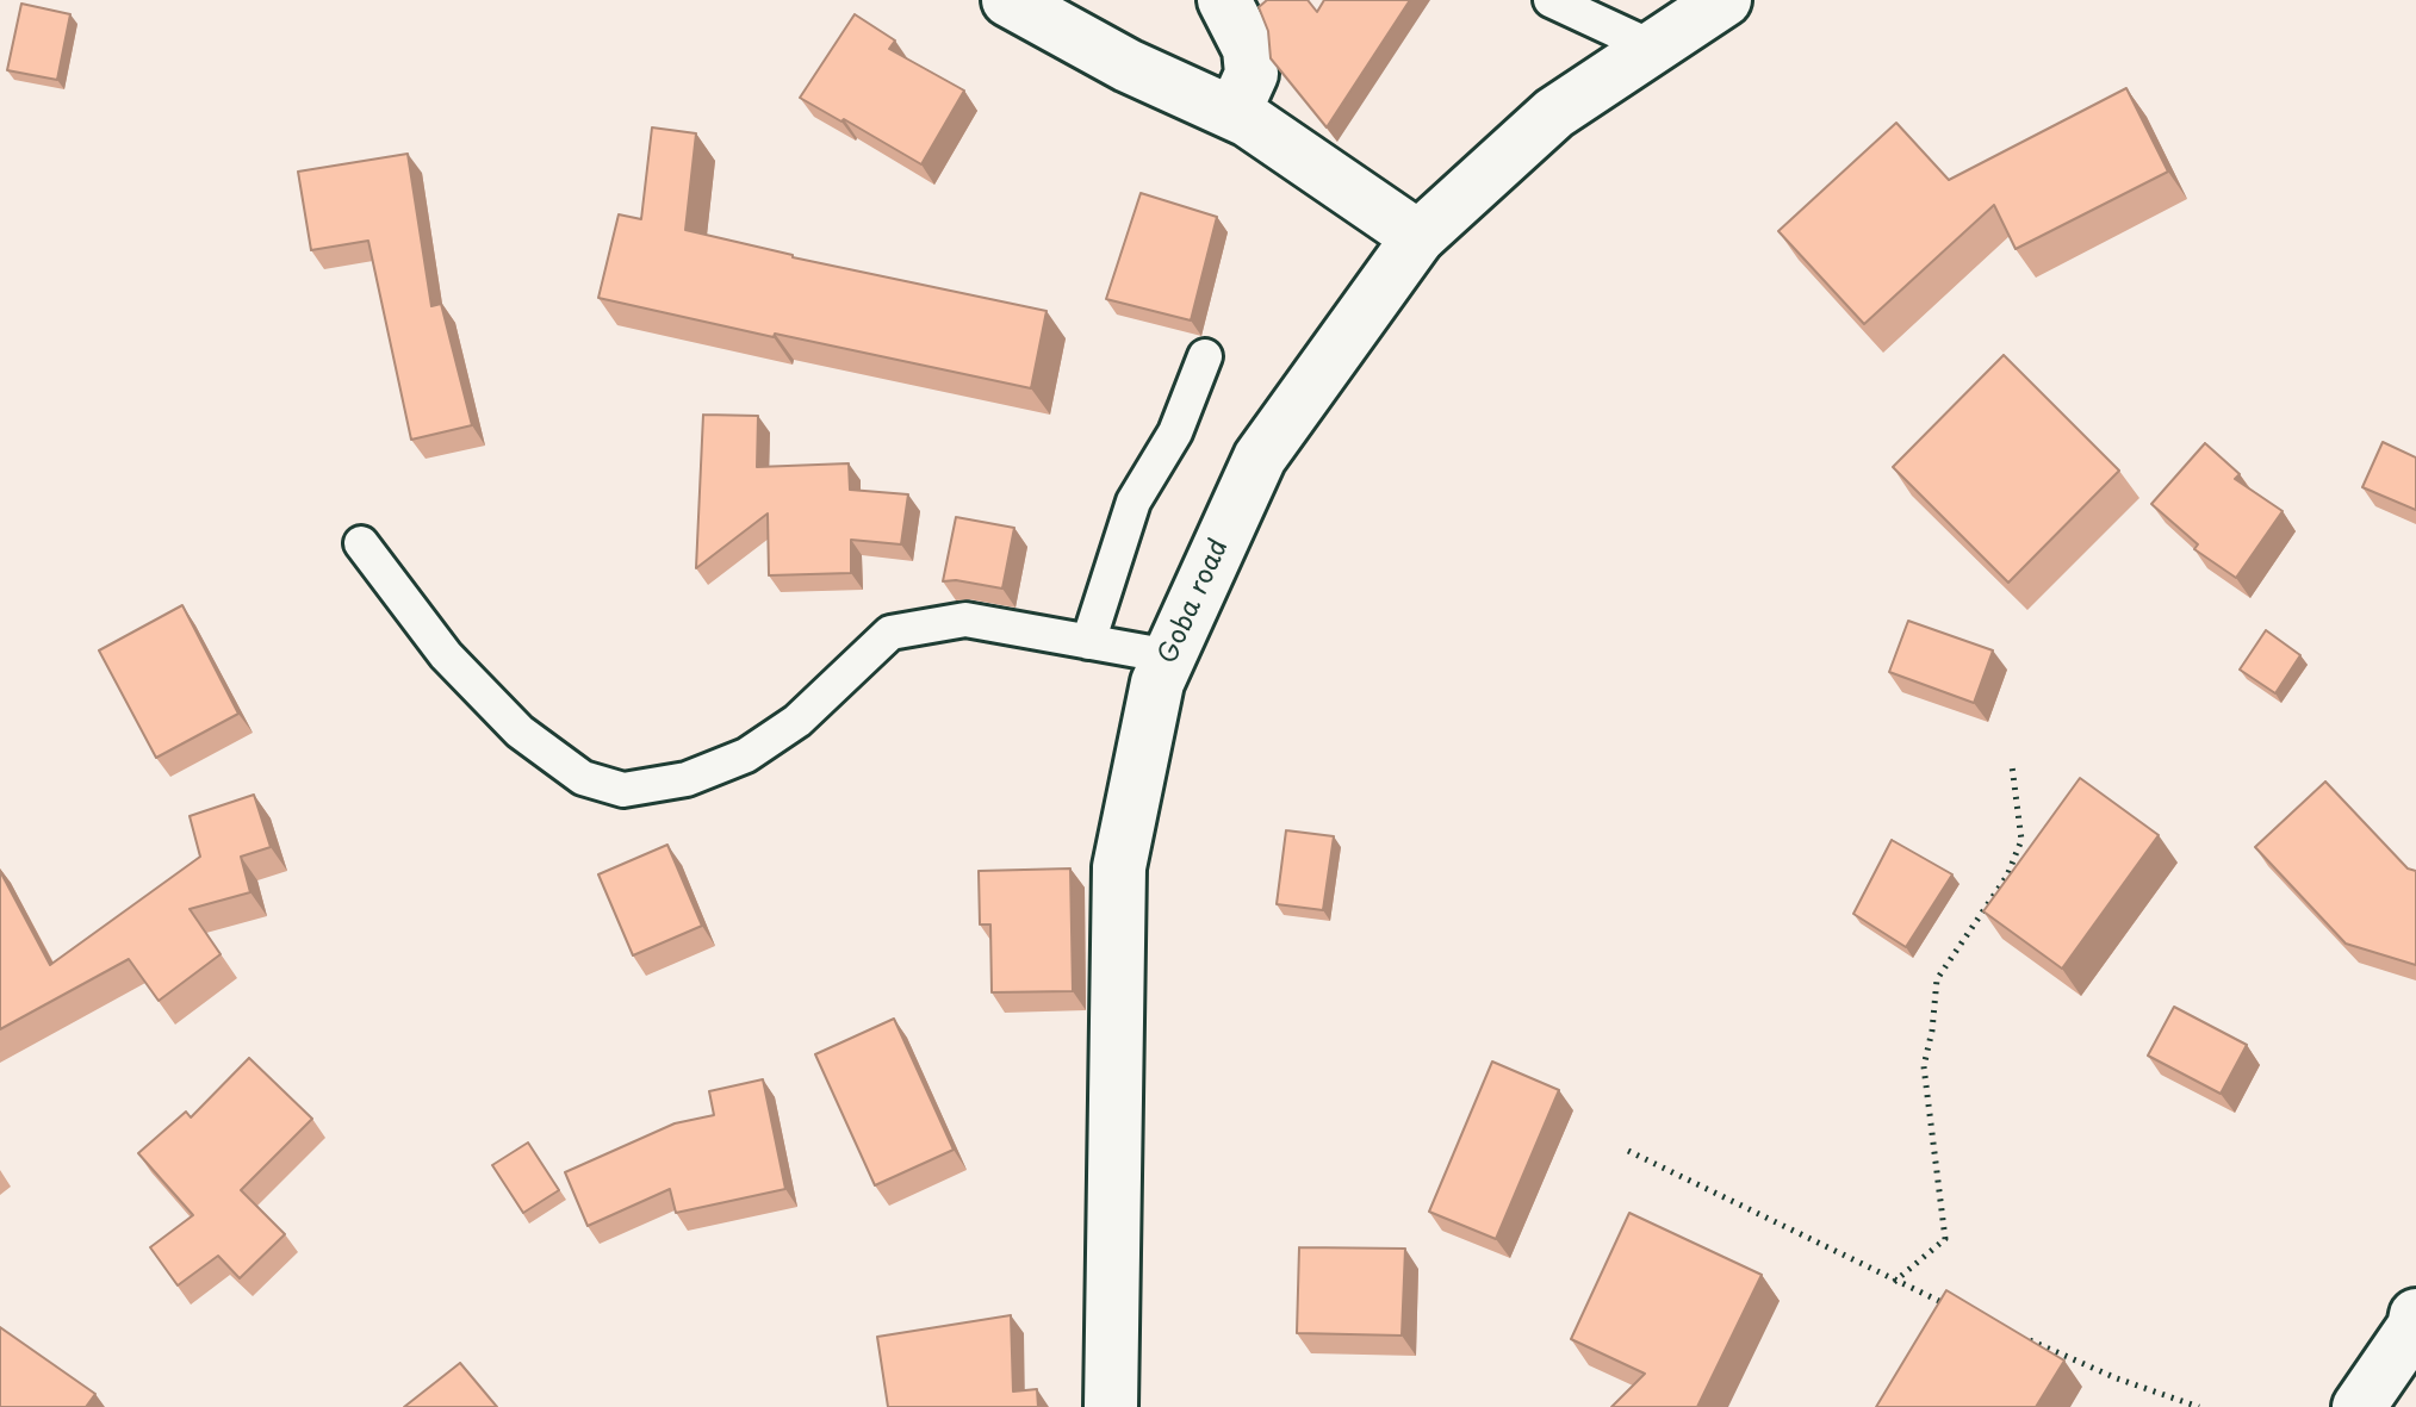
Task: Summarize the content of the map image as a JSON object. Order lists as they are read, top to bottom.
{
  "streets": {
    "street": ["Goba road"]
  }
}
